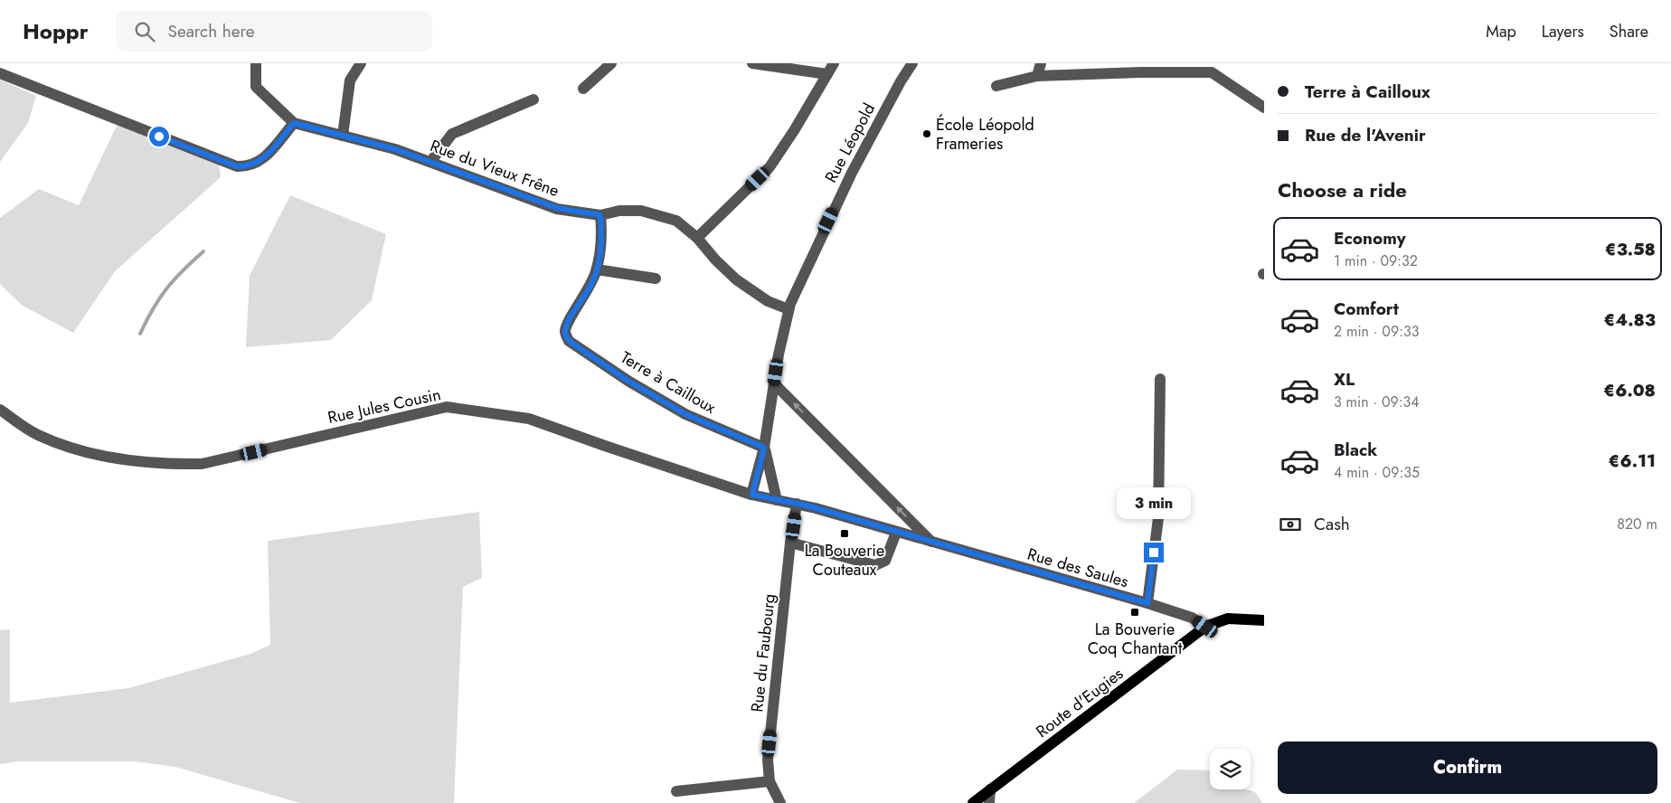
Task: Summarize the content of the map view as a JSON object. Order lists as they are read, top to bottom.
{
  "streets": {
    "main road": ["Route d'Eugies"],
    "street": [
      "Rue Léopold",
      "Rue du Vieux Frêne",
      "Terre à Cailloux",
      "Rue Jules Cousin",
      "Rue des Saules",
      "Rue du Faubourg"
    ]
  },
  "crossings": [
    ["Rue Léopold", "Rue du Vieux Frêne"],
    ["Rue Léopold", "Terre à Cailloux"],
    ["Rue Léopold", "Rue Jules Cousin"],
    ["Rue Léopold", "Rue des Saules"],
    ["Rue Jules Cousin", "Rue des Saules"],
    ["Rue des Saules", "Rue du Faubourg"],
    ["Rue des Saules", "Route d'Eugies"]
  ],
  "places": {
    "other": ["École Léopold Frameries"],
    "transit": ["La Bouverie Couteaux", "La Bouverie Coq Chantant"]
  },
  "page": {
    "header": "Hoppr",
    "search": "Search here",
    "nav": ["Map", "Layers", "Share"],
    "banner": ["Terre à Cailloux", "Rue de l'Avenir"],
    "heading": "Choose a ride",
    "list": [
      {
        "name": "Economy",
        "note": "1 min · 09:32",
        "value": "€3.58"
      },
      {
        "name": "Comfort",
        "note": "2 min · 09:33",
        "value": "€4.83"
      },
      {
        "name": "XL",
        "note": "3 min · 09:34",
        "value": "€6.08"
      },
      {
        "name": "Black",
        "note": "4 min · 09:35",
        "value": "€6.11"
      }
    ],
    "bubble": "3 min",
    "pay": ["Cash", "820 m"],
    "buttons": "Confirm"
  }
}
